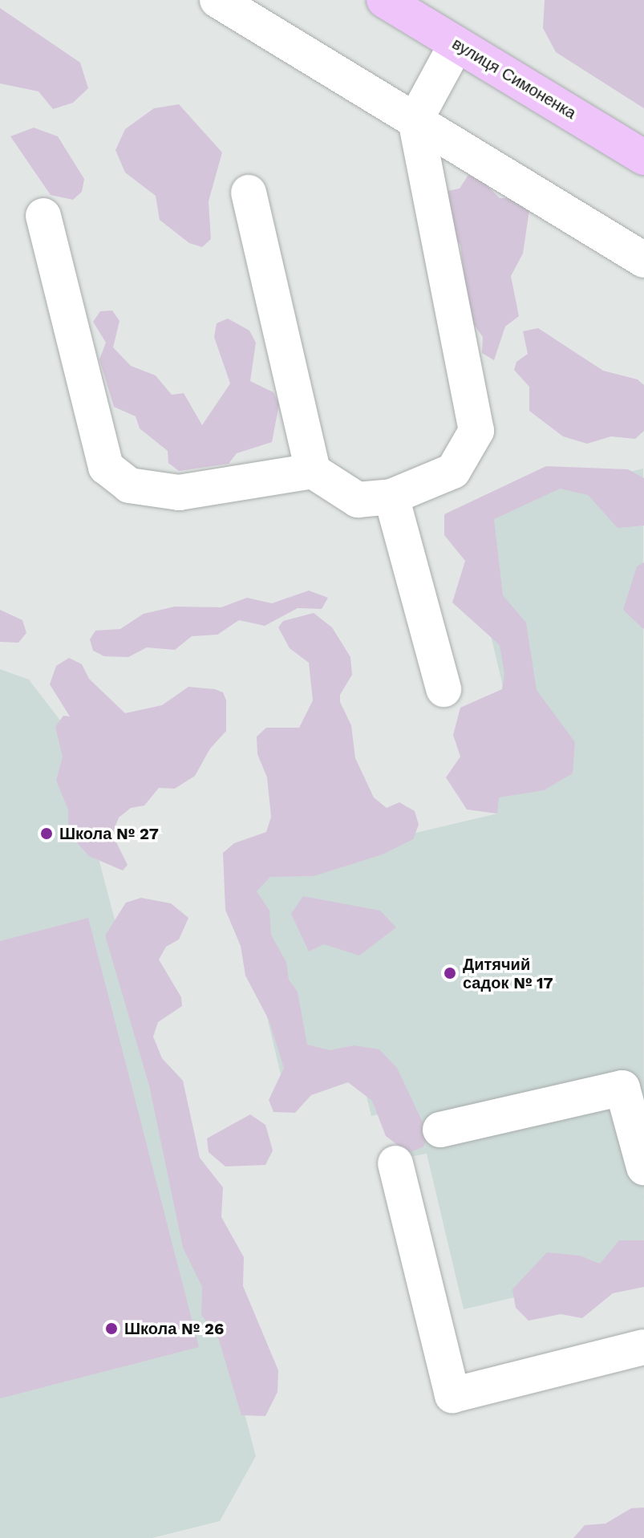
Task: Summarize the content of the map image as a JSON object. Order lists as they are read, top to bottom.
{
  "streets": {
    "main road": ["вулиця Симоненка"]
  },
  "places": ["Школа № 27", "Дитячий садок № 17", "Школа № 26"]
}
